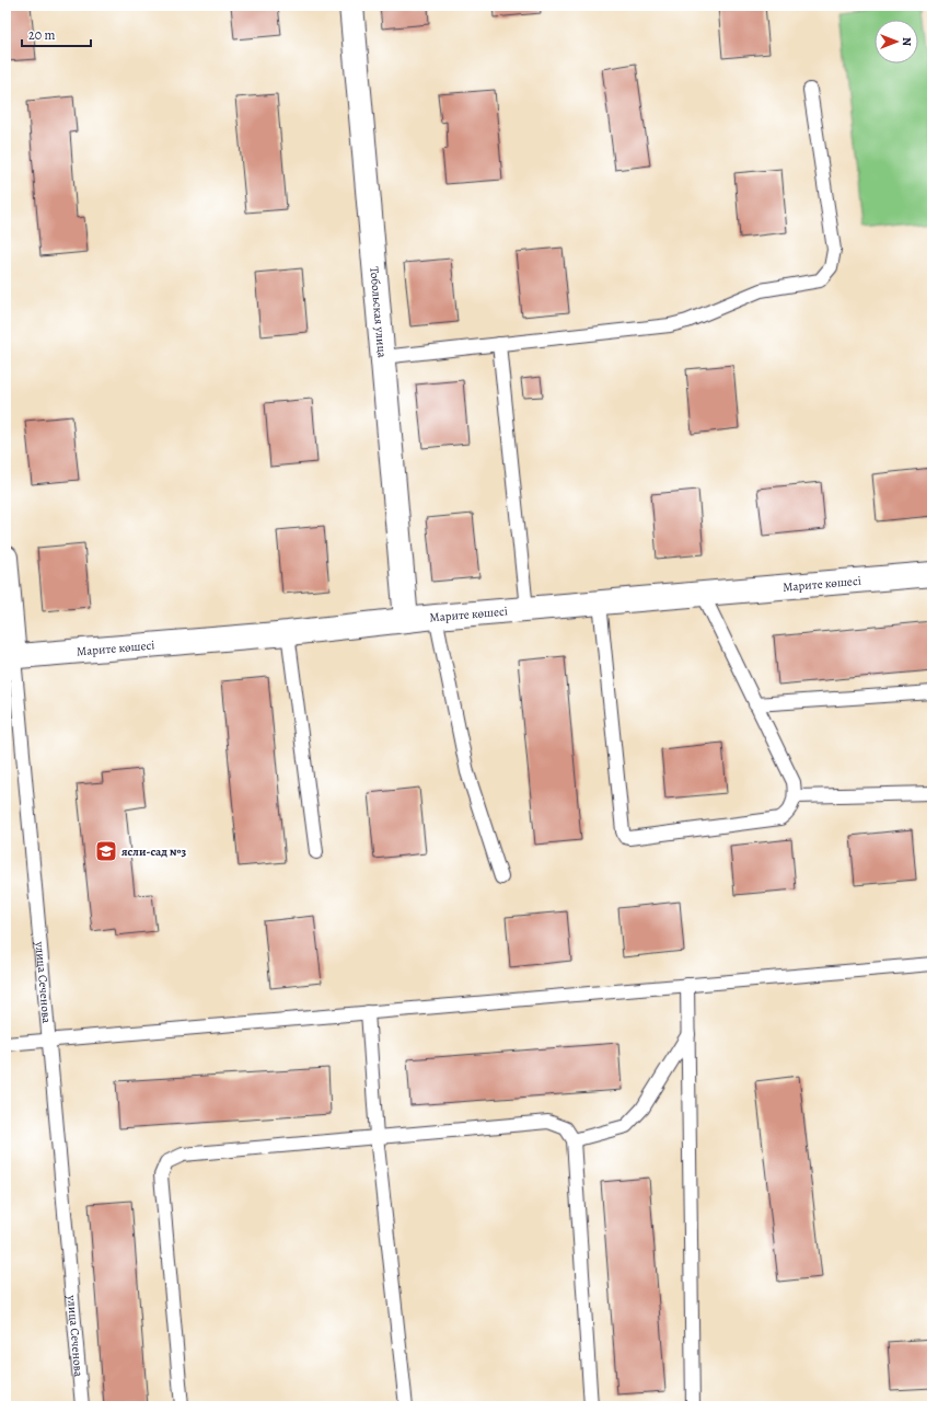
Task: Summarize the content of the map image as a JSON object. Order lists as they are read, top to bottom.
{
  "streets": {
    "street": ["Тобольская улица", "Марите көшесі", "улица Сеченова"]
  },
  "crossings": [
    ["Тобольская улица", "Марите көшесі"],
    ["Марите көшесі", "улица Сеченова"]
  ],
  "places": {
    "school or university": ["ясли-сад №3"]
  },
  "scale_bar": "20 m",
  "north": "right"
}
